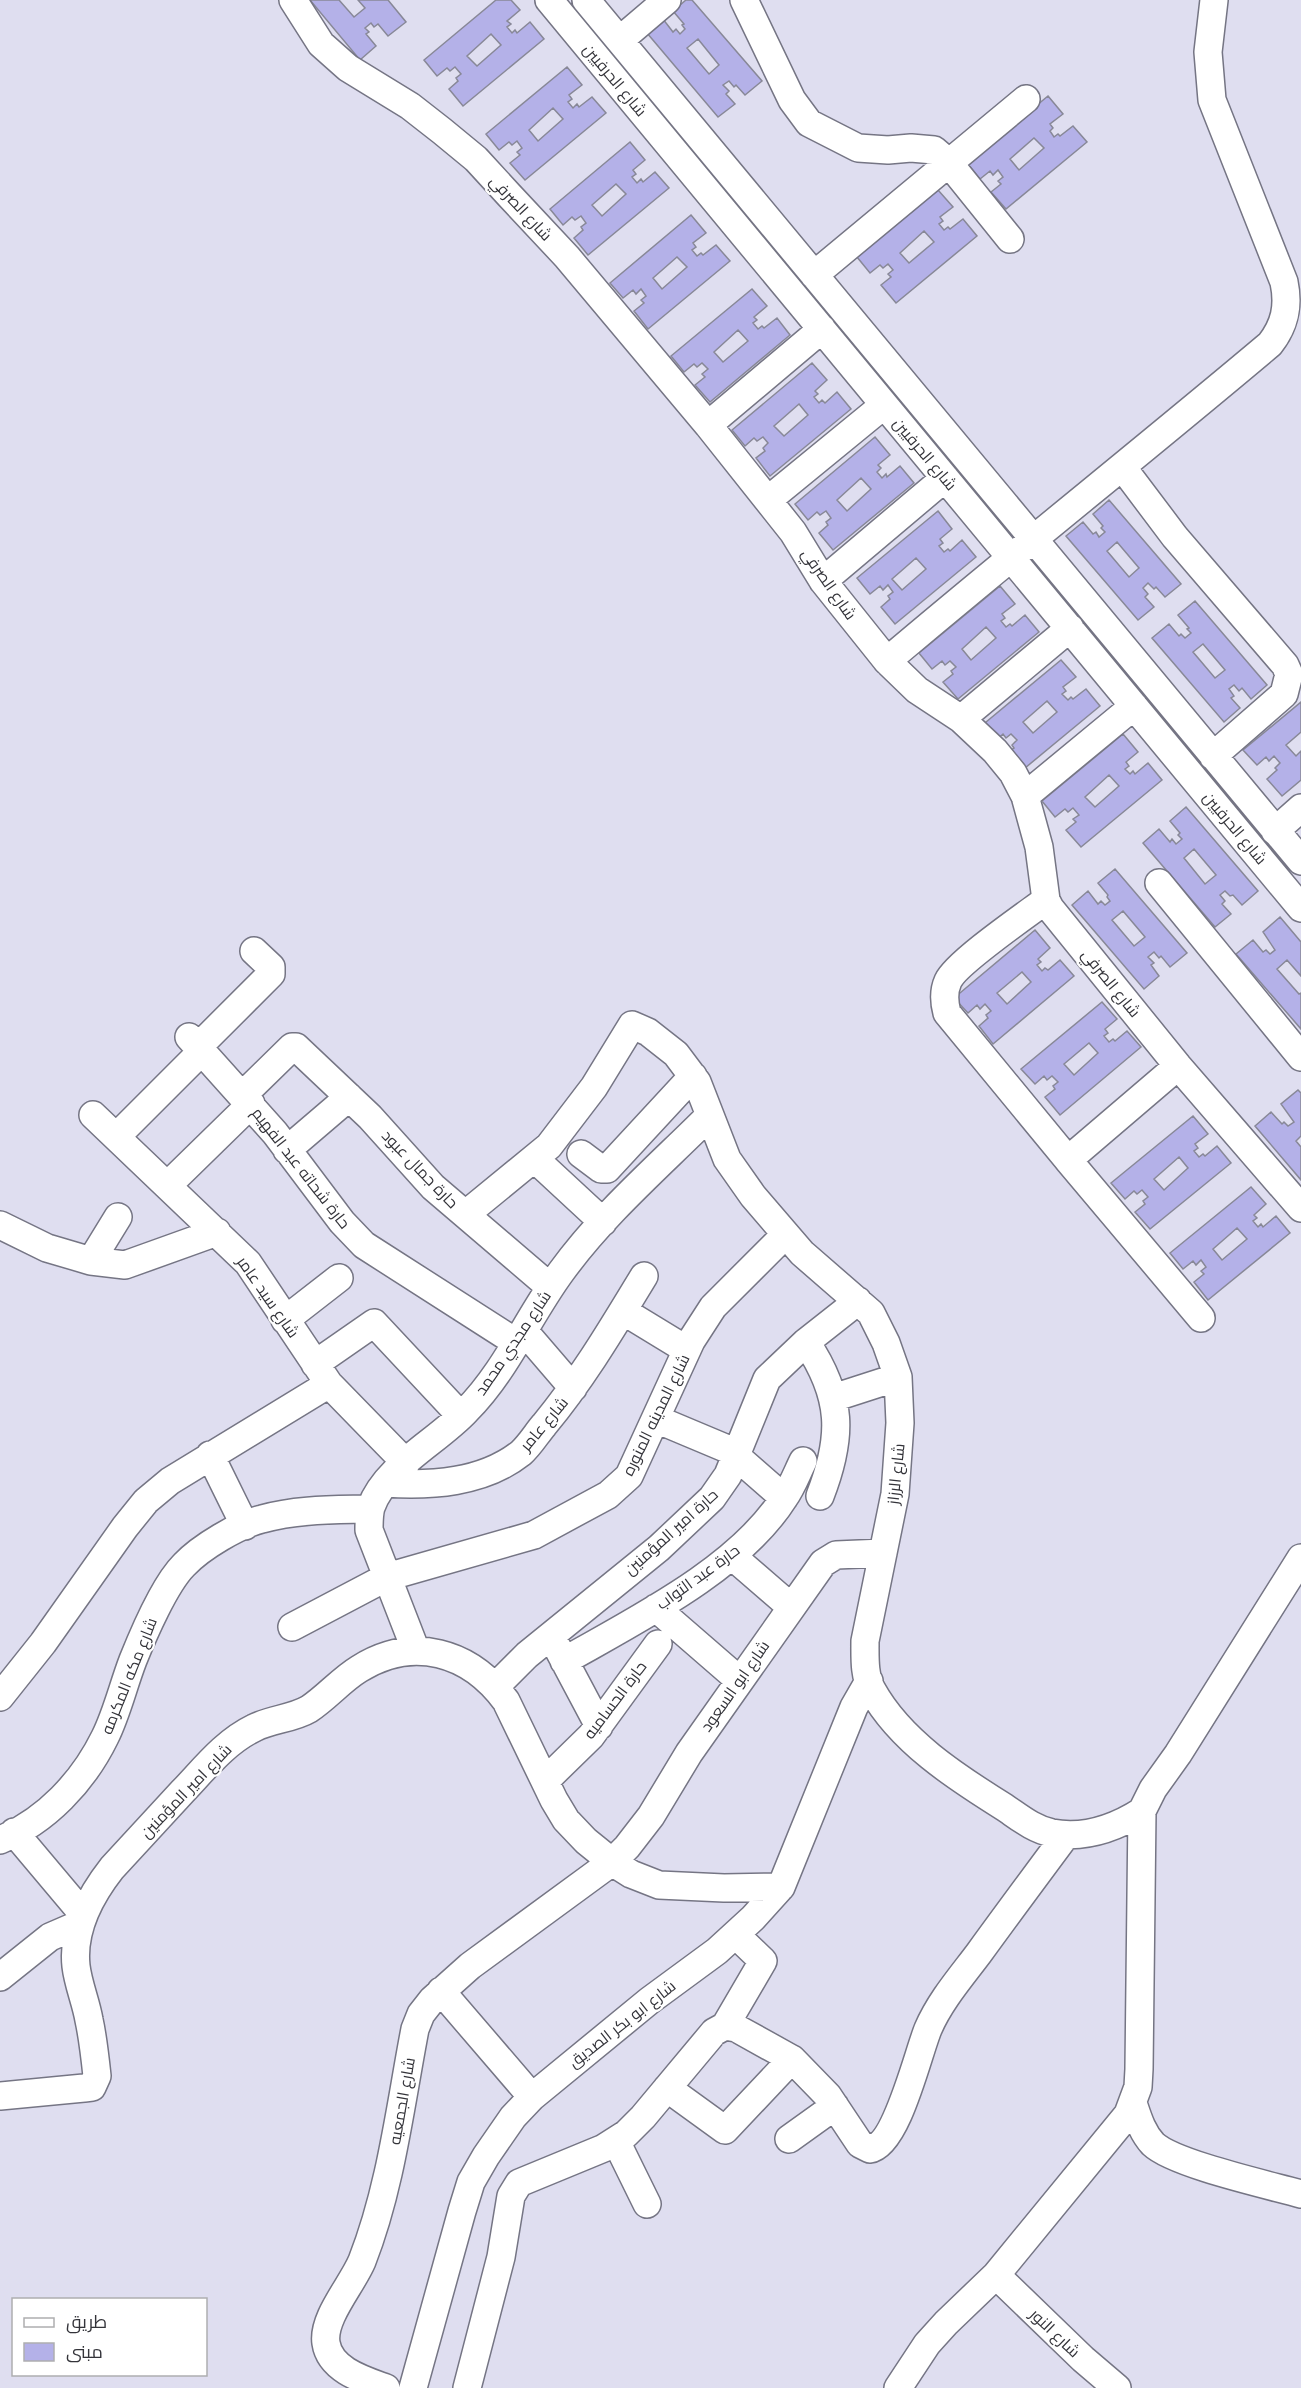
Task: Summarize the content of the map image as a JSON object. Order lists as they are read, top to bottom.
{
  "streets": {
    "street": [
      "شارع الحرفيين",
      "شارع الصرفي",
      "حارة شحاته عبد الفهيم",
      "حارة جمال عبود",
      "شارع سيد عامر",
      "شارع مجدي محمد",
      "شارع المدينه المنوره",
      "شارع عامر",
      "شارع الرزاز",
      "حارة امير المؤمنين",
      "حارة عبد التواب",
      "شارع مكه المكرمه",
      "شارع ابو السعود",
      "حارة الحساميه",
      "شارع امير المؤمنين",
      "شارع ابو بكر الصديق",
      "شارع الجمعيه",
      "شارع النور"
    ]
  },
  "crossings": [
    ["حارة شحاته عبد الفهيم", "حارة جمال عبود"],
    ["حارة شحاته عبد الفهيم", "شارع مجدي محمد"],
    ["حارة شحاته عبد الفهيم", "شارع عامر"],
    ["حارة جمال عبود", "شارع مجدي محمد"],
    ["شارع سيد عامر", "شارع مجدي محمد"],
    ["شارع مجدي محمد", "شارع عامر"],
    ["شارع مجدي محمد", "شارع الرزاز"],
    ["شارع مجدي محمد", "شارع مكه المكرمه"],
    ["شارع المدينه المنوره", "شارع الرزاز"],
    ["شارع الرزاز", "حارة امير المؤمنين"],
    ["شارع الرزاز", "شارع ابو السعود"],
    ["شارع الرزاز", "شارع ابو بكر الصديق"],
    ["حارة امير المؤمنين", "شارع امير المؤمنين"],
    ["شارع ابو السعود", "شارع امير المؤمنين"],
    ["شارع ابو السعود", "شارع الجمعيه"],
    ["حارة الحساميه", "شارع امير المؤمنين"],
    ["شارع امير المؤمنين", "شارع ابو بكر الصديق"],
    ["شارع امير المؤمنين", "شارع الجمعيه"]
  ],
  "legend": ["طريق", "مبنى"]
}
